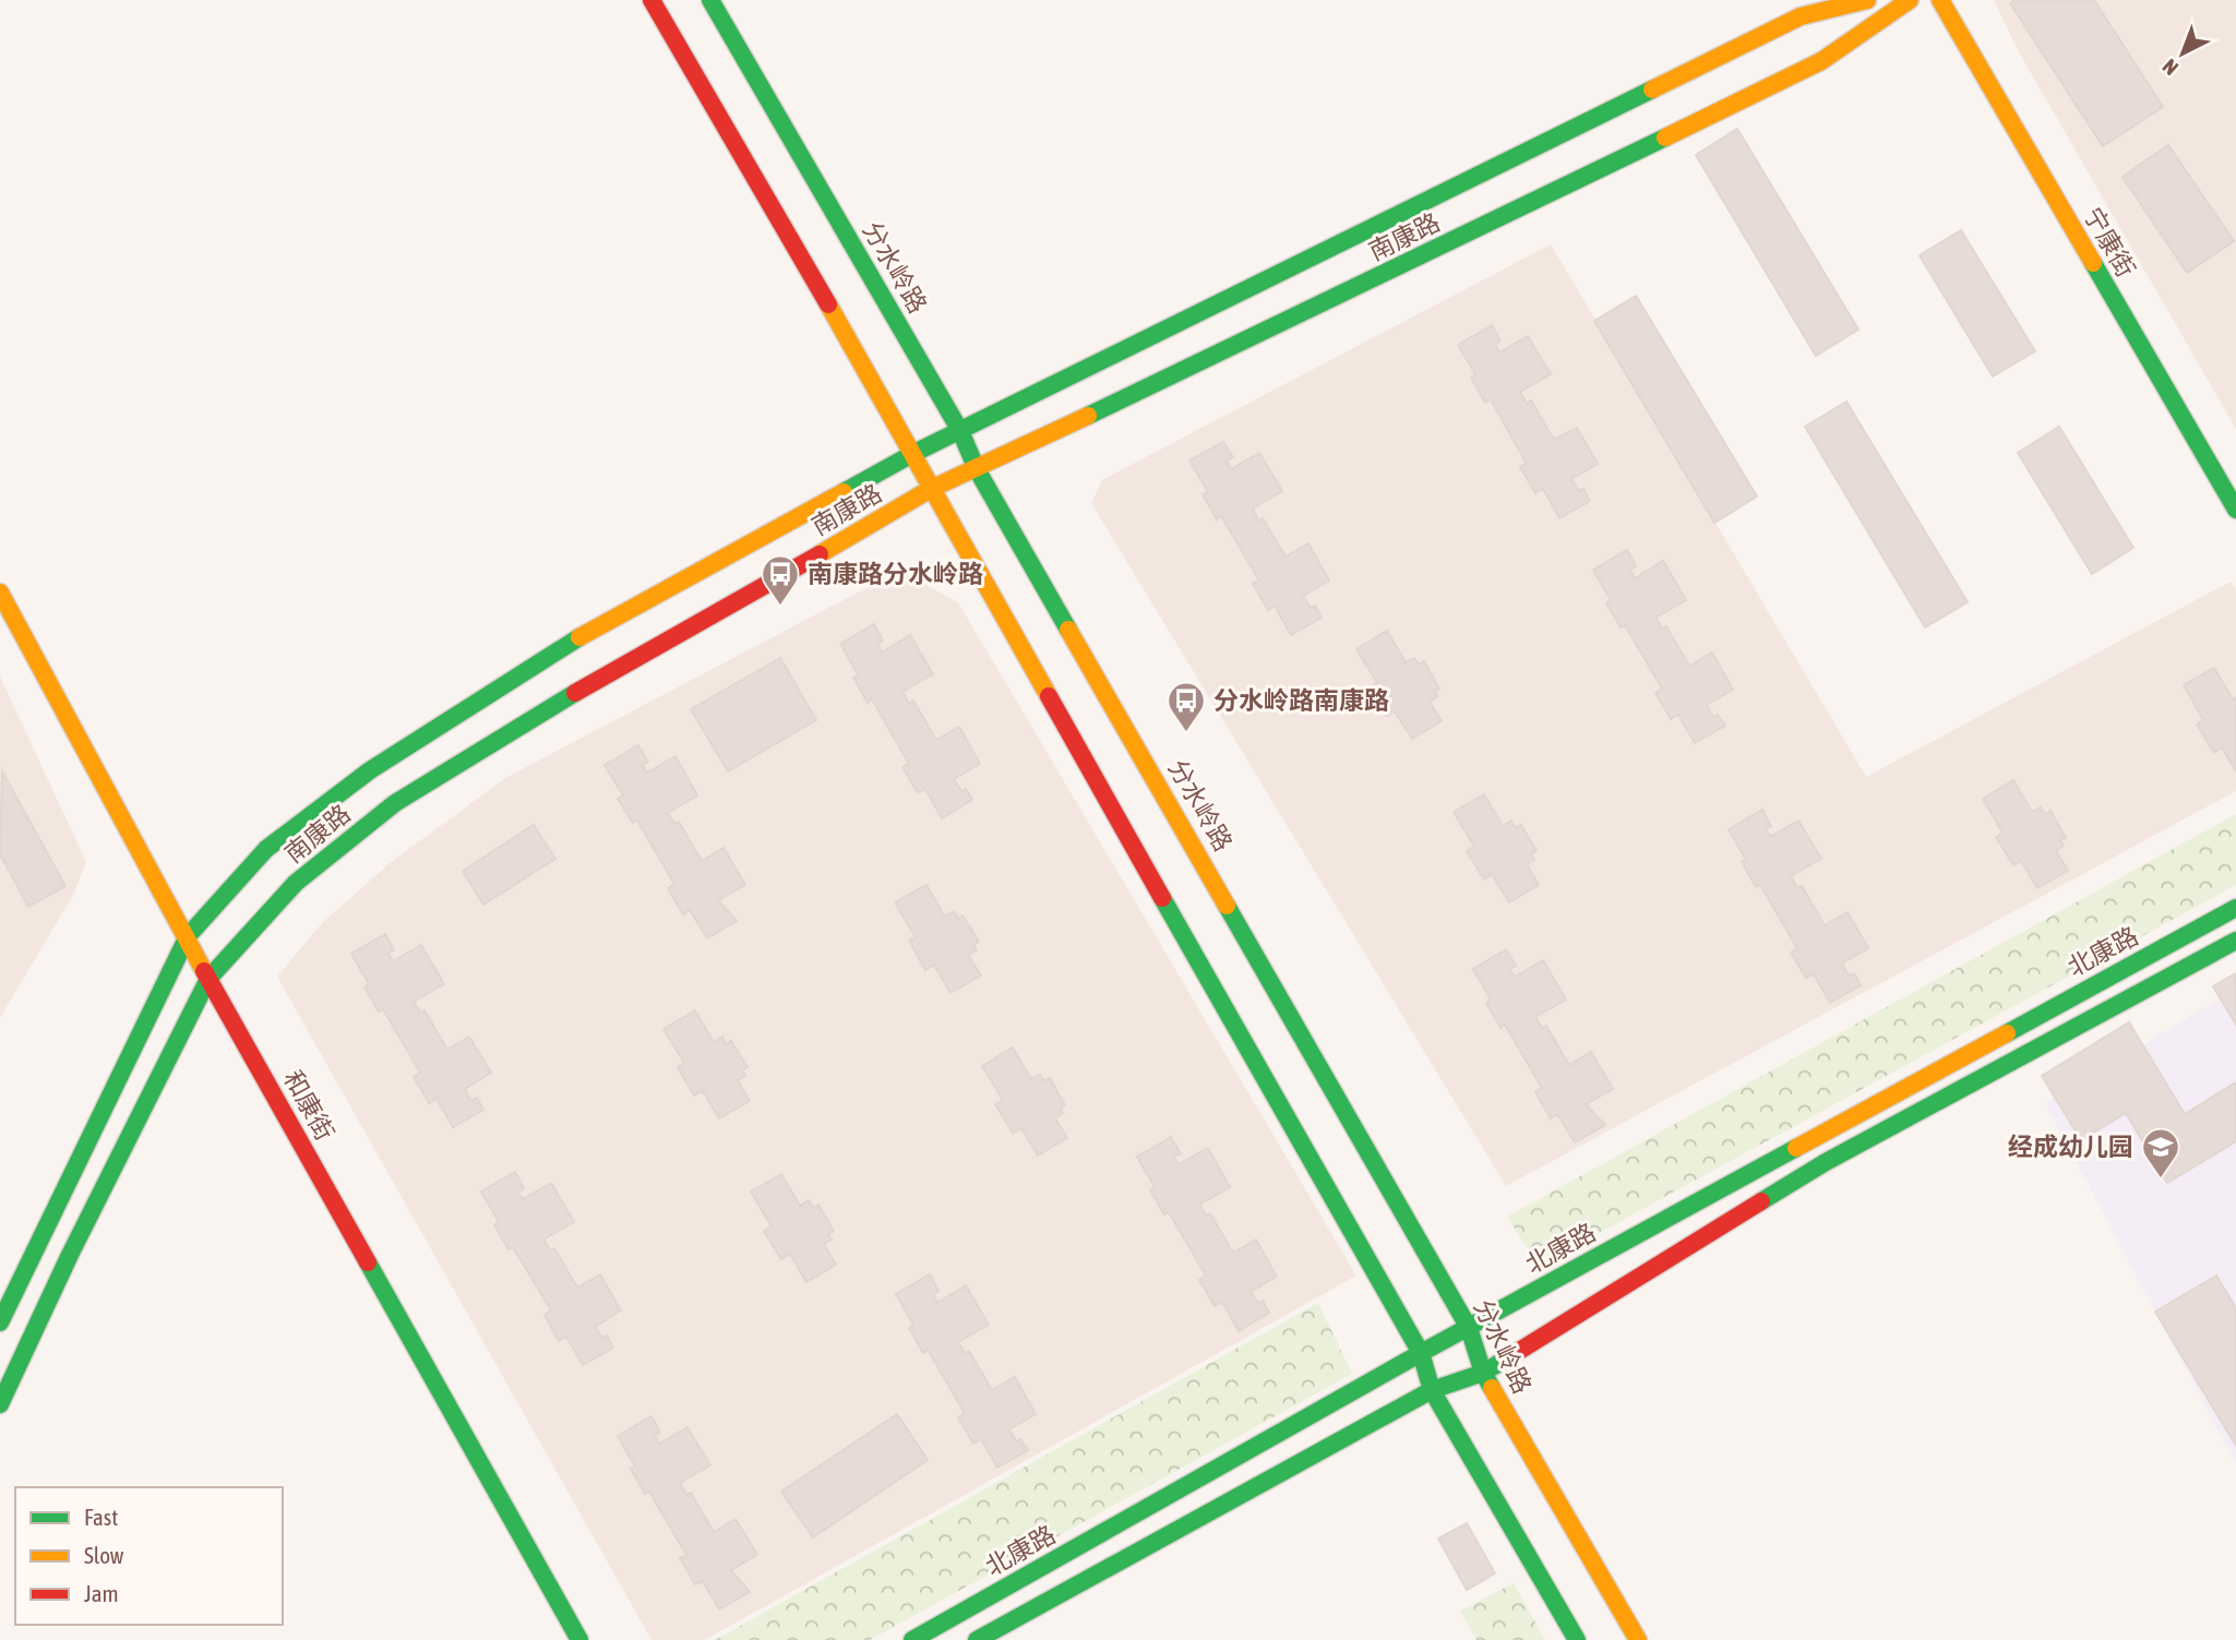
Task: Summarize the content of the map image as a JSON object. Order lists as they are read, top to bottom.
{
  "streets": {
    "main road": [
      "南康路",
      "宁康街",
      "分水岭路",
      "北康路",
      "和康街"
    ]
  },
  "crossings": [
    ["南康路", "分水岭路"],
    ["南康路", "和康街"],
    ["分水岭路", "北康路"]
  ],
  "places": {
    "bus stop": ["南康路分水岭路", "分水岭路南康路"],
    "school or university": ["经成幼儿园"]
  },
  "legend": ["Fast", "Slow", "Jam"],
  "north": "bottom left"
}
